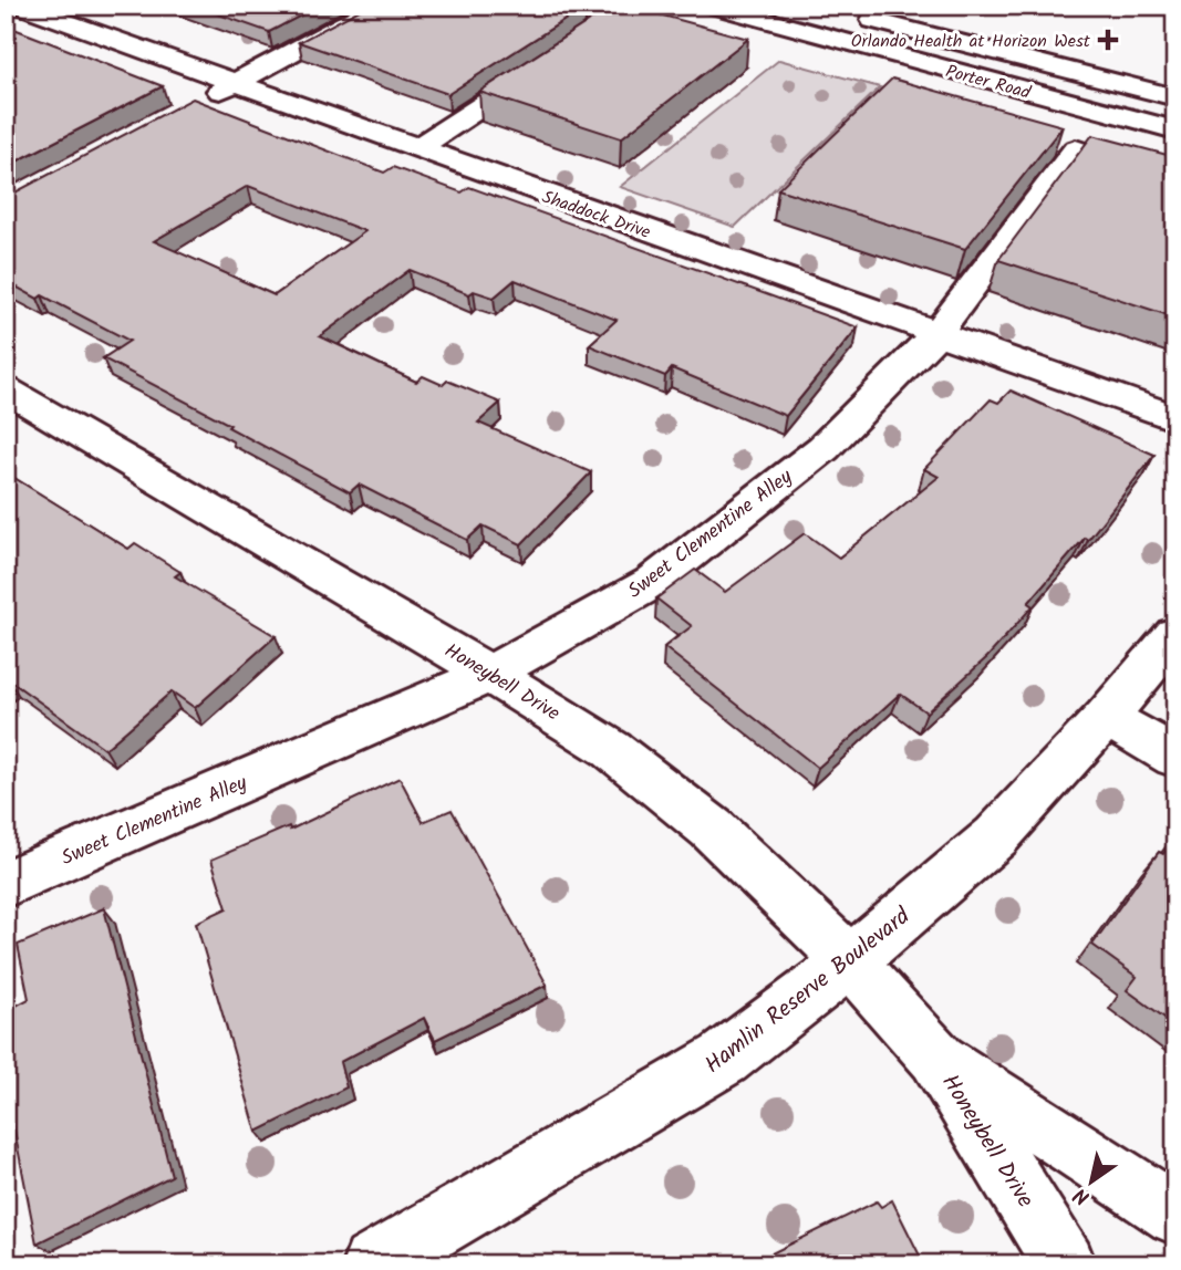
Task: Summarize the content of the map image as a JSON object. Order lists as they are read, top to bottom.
{
  "streets": {
    "street": [
      "Porter Road",
      "Shaddock Drive",
      "Sweet Clementine Alley",
      "Honeybell Drive",
      "Hamlin Reserve Boulevard"
    ]
  },
  "crossings": [
    ["Shaddock Drive", "Sweet Clementine Alley"],
    ["Sweet Clementine Alley", "Honeybell Drive"],
    ["Honeybell Drive", "Hamlin Reserve Boulevard"]
  ],
  "places": {
    "health": ["Orlando Health at Horizon West"]
  },
  "north": "bottom left"
}
